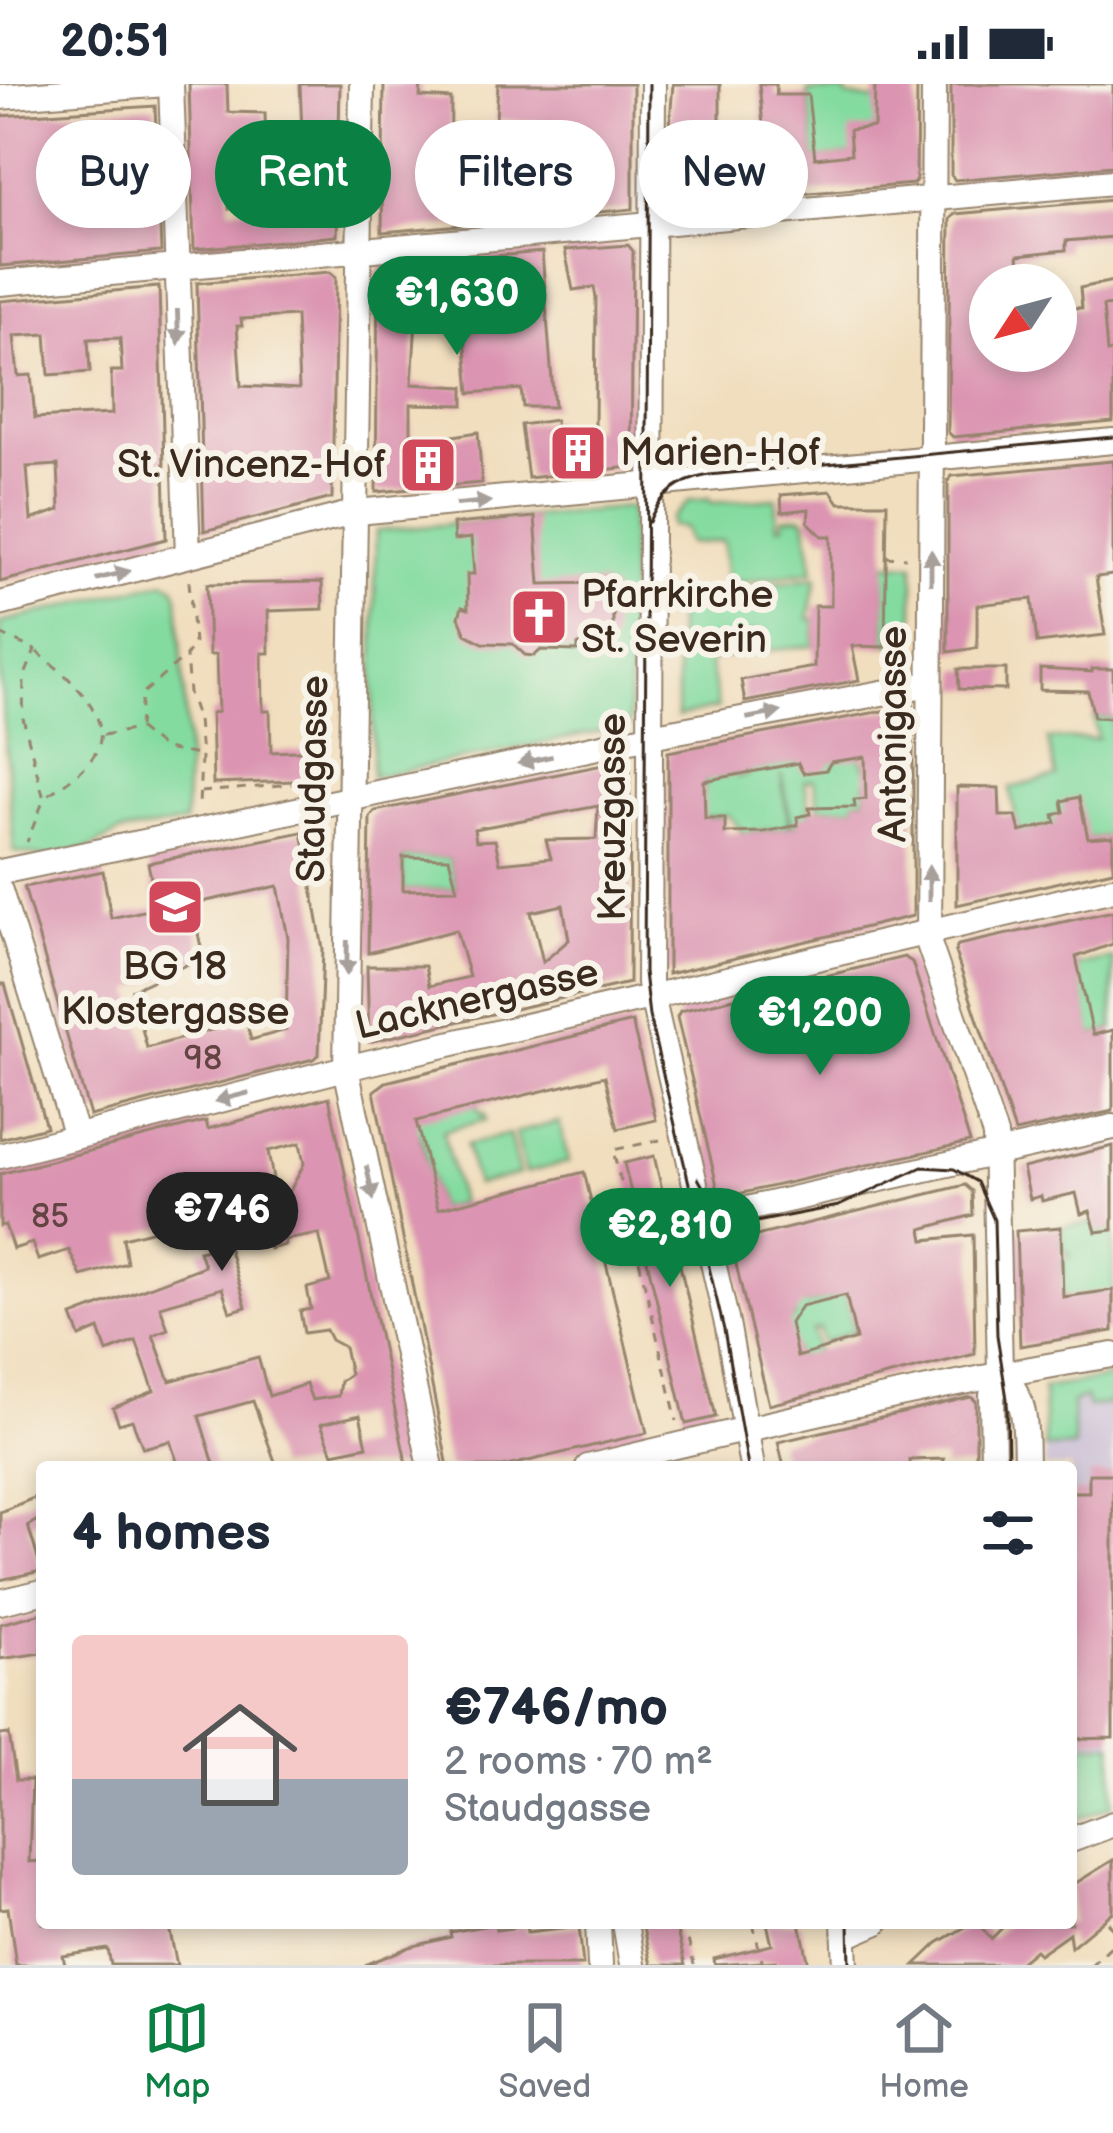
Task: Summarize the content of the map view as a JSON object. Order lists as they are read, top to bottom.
{
  "streets": {
    "street": [
      "Antonigasse",
      "Staudgasse",
      "Kreuzgasse",
      "Lacknergasse"
    ]
  },
  "crossings": [
    ["Antonigasse", "Lacknergasse"],
    ["Staudgasse", "Lacknergasse"],
    ["Kreuzgasse", "Lacknergasse"]
  ],
  "one_way": ["Staudgasse"],
  "places": {
    "building": ["Marien-Hof", "St. Vincenz-Hof"],
    "church": ["Pfarrkirche St. Severin"],
    "school or university": ["BG 18 Klostergasse"]
  },
  "house_numbers": ["98", "85"],
  "north": "bottom left",
  "page": {
    "status": "20:51",
    "chip": [
      "Buy",
      "Rent",
      "Filters",
      "New"
    ],
    "price": [
      "€1,630",
      "€1,200",
      "€746",
      "€2,810"
    ],
    "heading": "4 homes",
    "list": [
      {
        "name": "€746/mo",
        "note": "2 rooms · 70 m² · Staudgasse"
      }
    ],
    "tabs": ["Map", "Saved", "Home"]
  }
}
